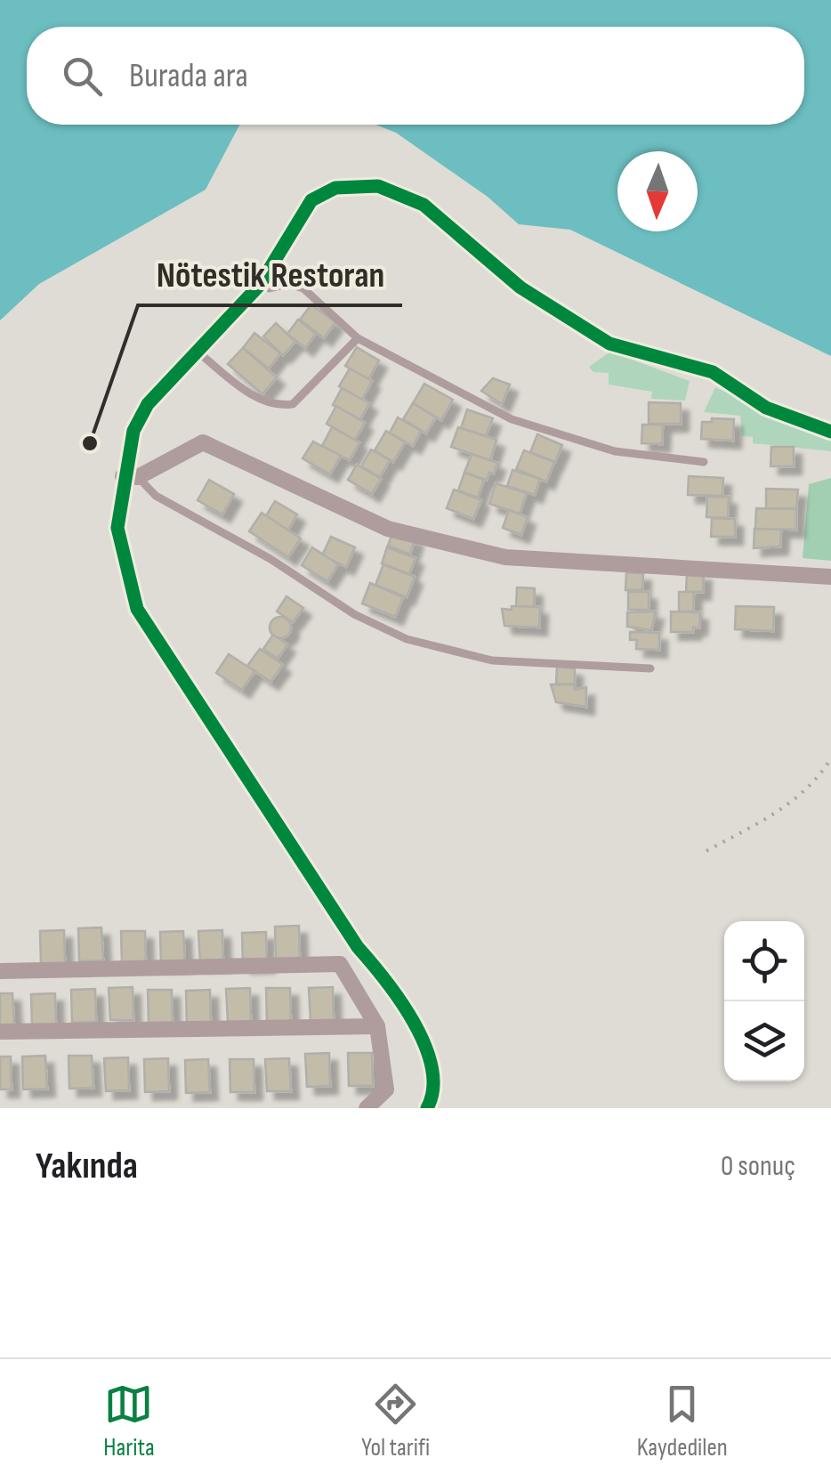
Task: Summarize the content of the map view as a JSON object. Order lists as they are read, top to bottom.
{
  "places": ["Nötestik Restoran"],
  "north": "bottom",
  "page": {
    "search": "Burada ara",
    "heading": ["Yakında", "0 sonuç"],
    "nav": ["Harita", "Yol tarifi", "Kaydedilen"]
  }
}
